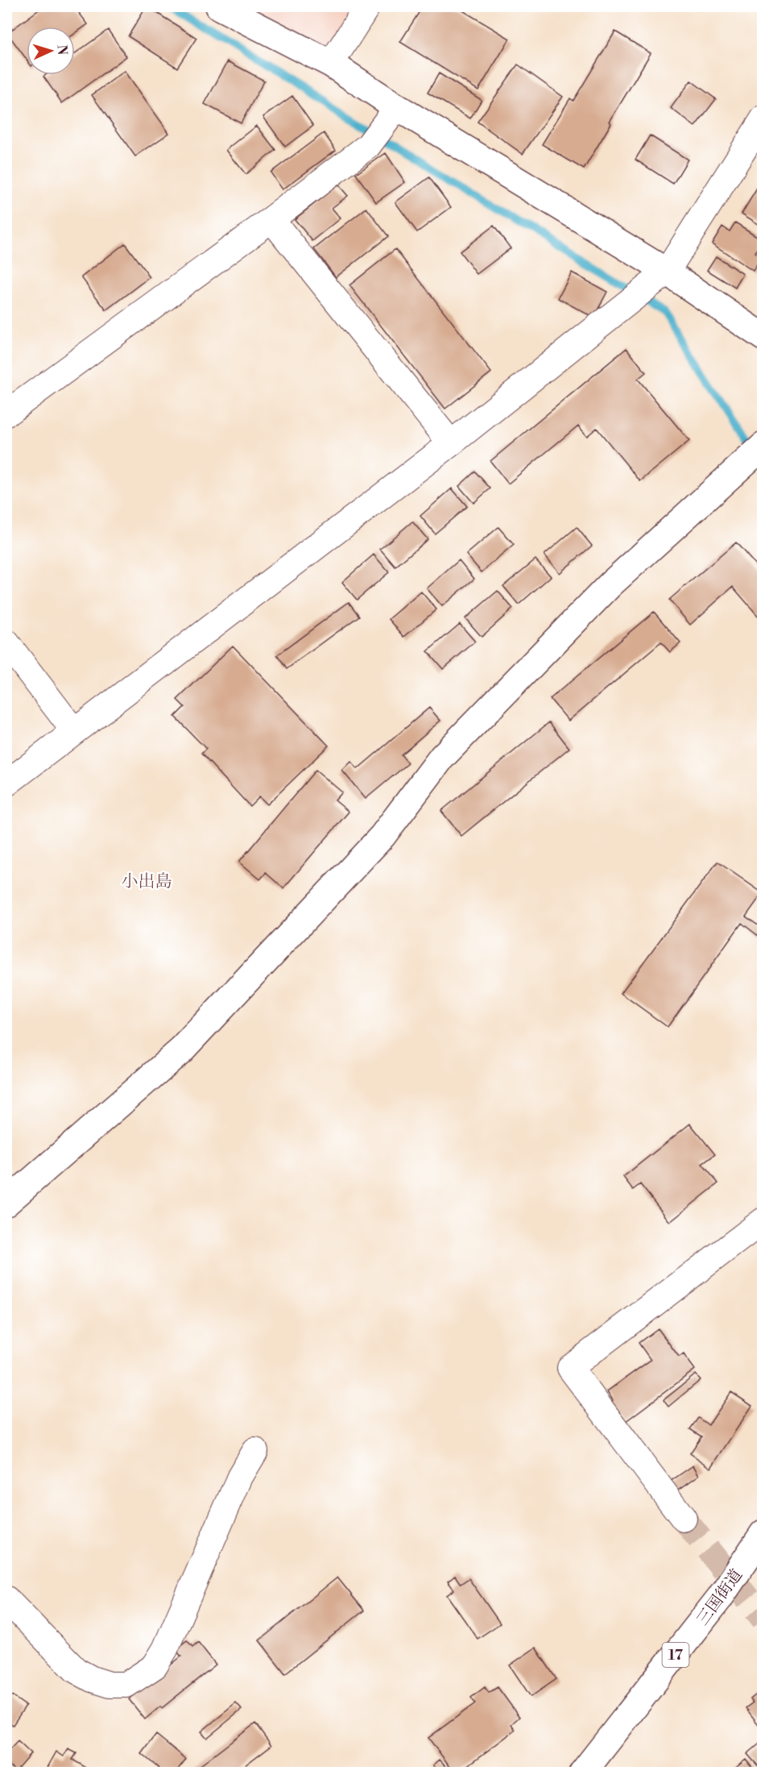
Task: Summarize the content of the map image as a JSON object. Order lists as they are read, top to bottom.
{
  "streets": {
    "main road": ["三国街道", "17"]
  },
  "districts": ["小出島"],
  "north": "right"
}
